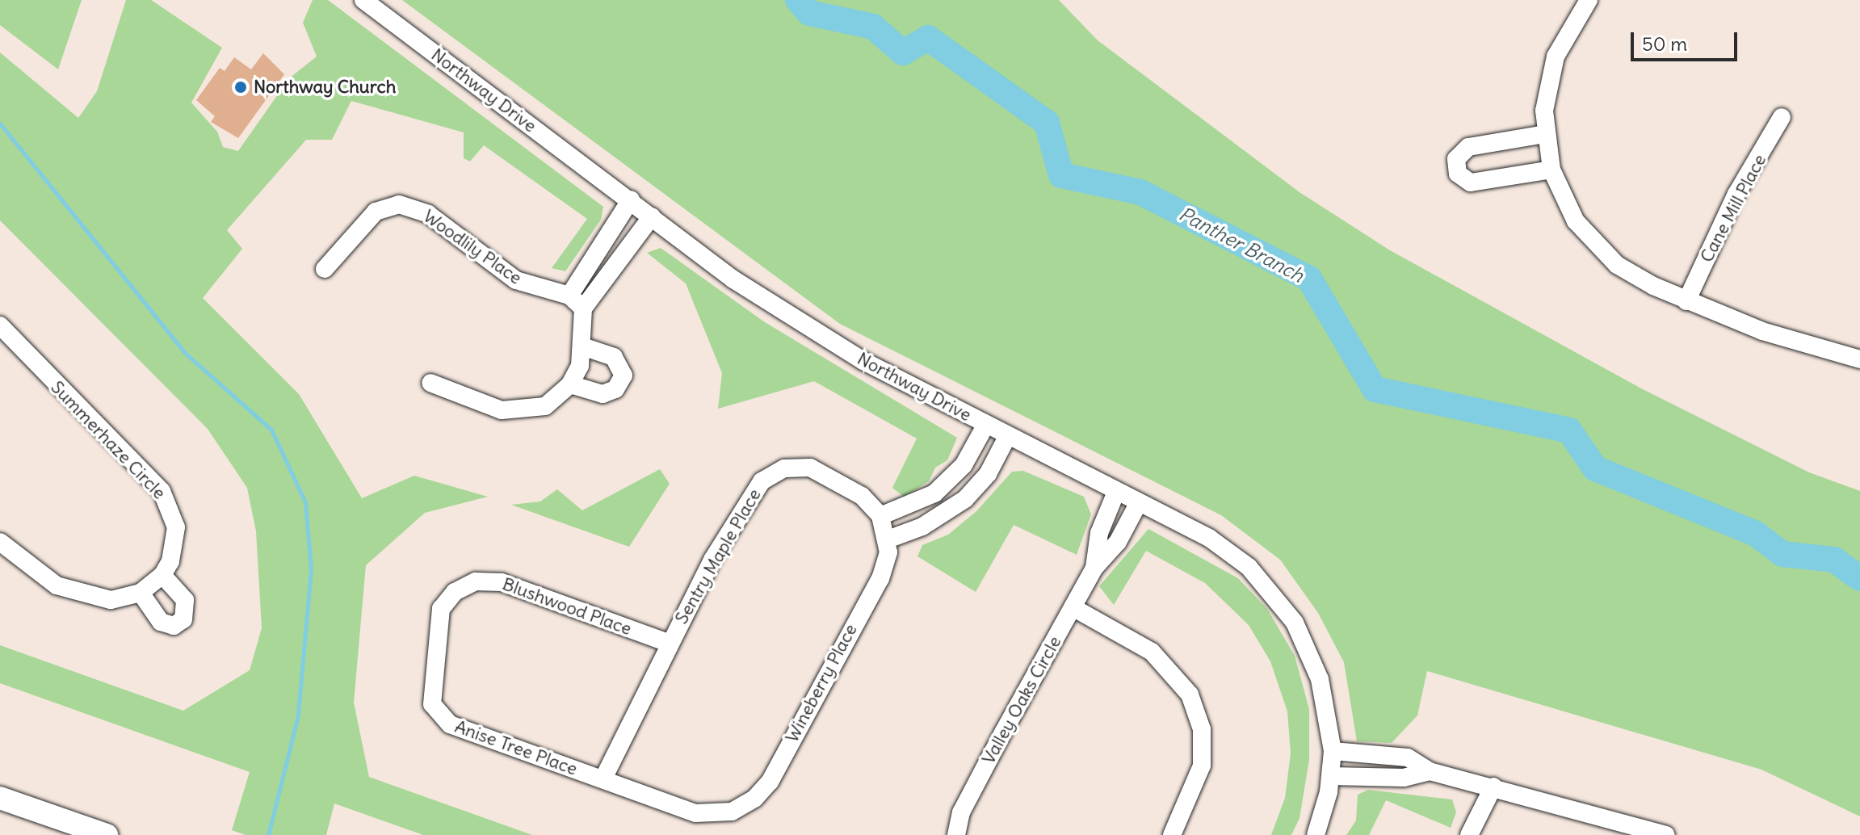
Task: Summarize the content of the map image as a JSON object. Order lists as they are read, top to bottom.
{
  "streets": {
    "street": [
      "Northway Drive",
      "Cane Mill Place",
      "Woodlily Place",
      "Summerhaze Circle",
      "Sentry Maple Place",
      "Blushwood Place",
      "Wineberry Place",
      "Valley Oaks Circle",
      "Anise Tree Place"
    ]
  },
  "crossings": [
    ["Northway Drive", "Valley Oaks Circle"],
    ["Sentry Maple Place", "Blushwood Place"],
    ["Sentry Maple Place", "Wineberry Place"],
    ["Sentry Maple Place", "Anise Tree Place"],
    ["Blushwood Place", "Anise Tree Place"],
    ["Wineberry Place", "Anise Tree Place"]
  ],
  "water": ["Panther Branch"],
  "places": ["Northway Church"],
  "scale_bar": "50 m"
}
